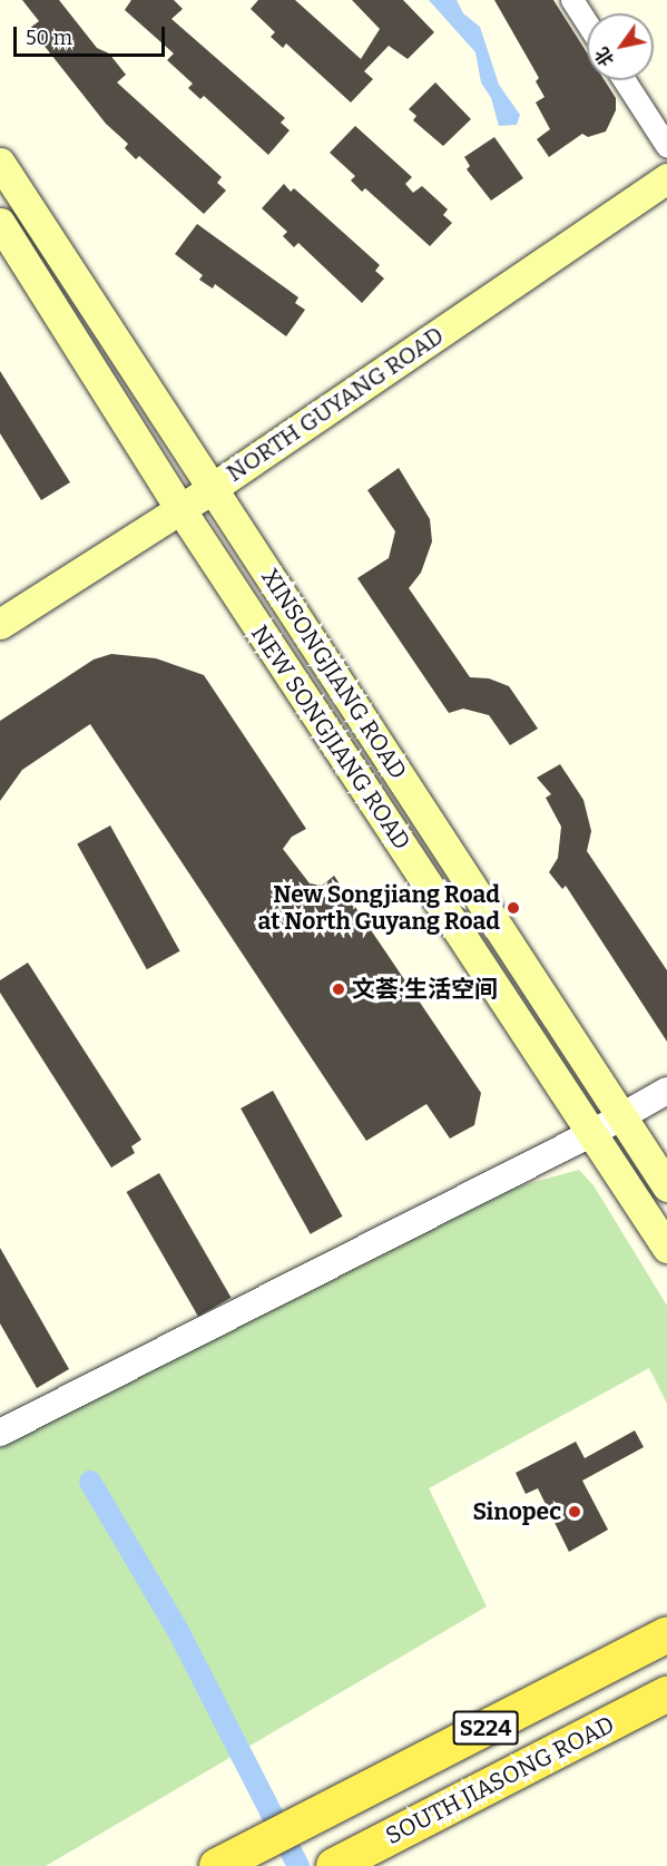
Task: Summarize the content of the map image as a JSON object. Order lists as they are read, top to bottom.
{
  "streets": {
    "main road": [
      "NORTH GUYANG ROAD",
      "XINSONGJIANG ROAD",
      "NEW SONGJIANG ROAD",
      "S224",
      "SOUTH JIASONG ROAD"
    ]
  },
  "crossings": [
    ["NORTH GUYANG ROAD", "XINSONGJIANG ROAD"],
    ["NORTH GUYANG ROAD", "NEW SONGJIANG ROAD"]
  ],
  "places": ["New Songjiang Road at North Guyang Road", "文荟·生活空间", "Sinopec"],
  "scale_bar": "50 m",
  "north": "bottom left"
}
